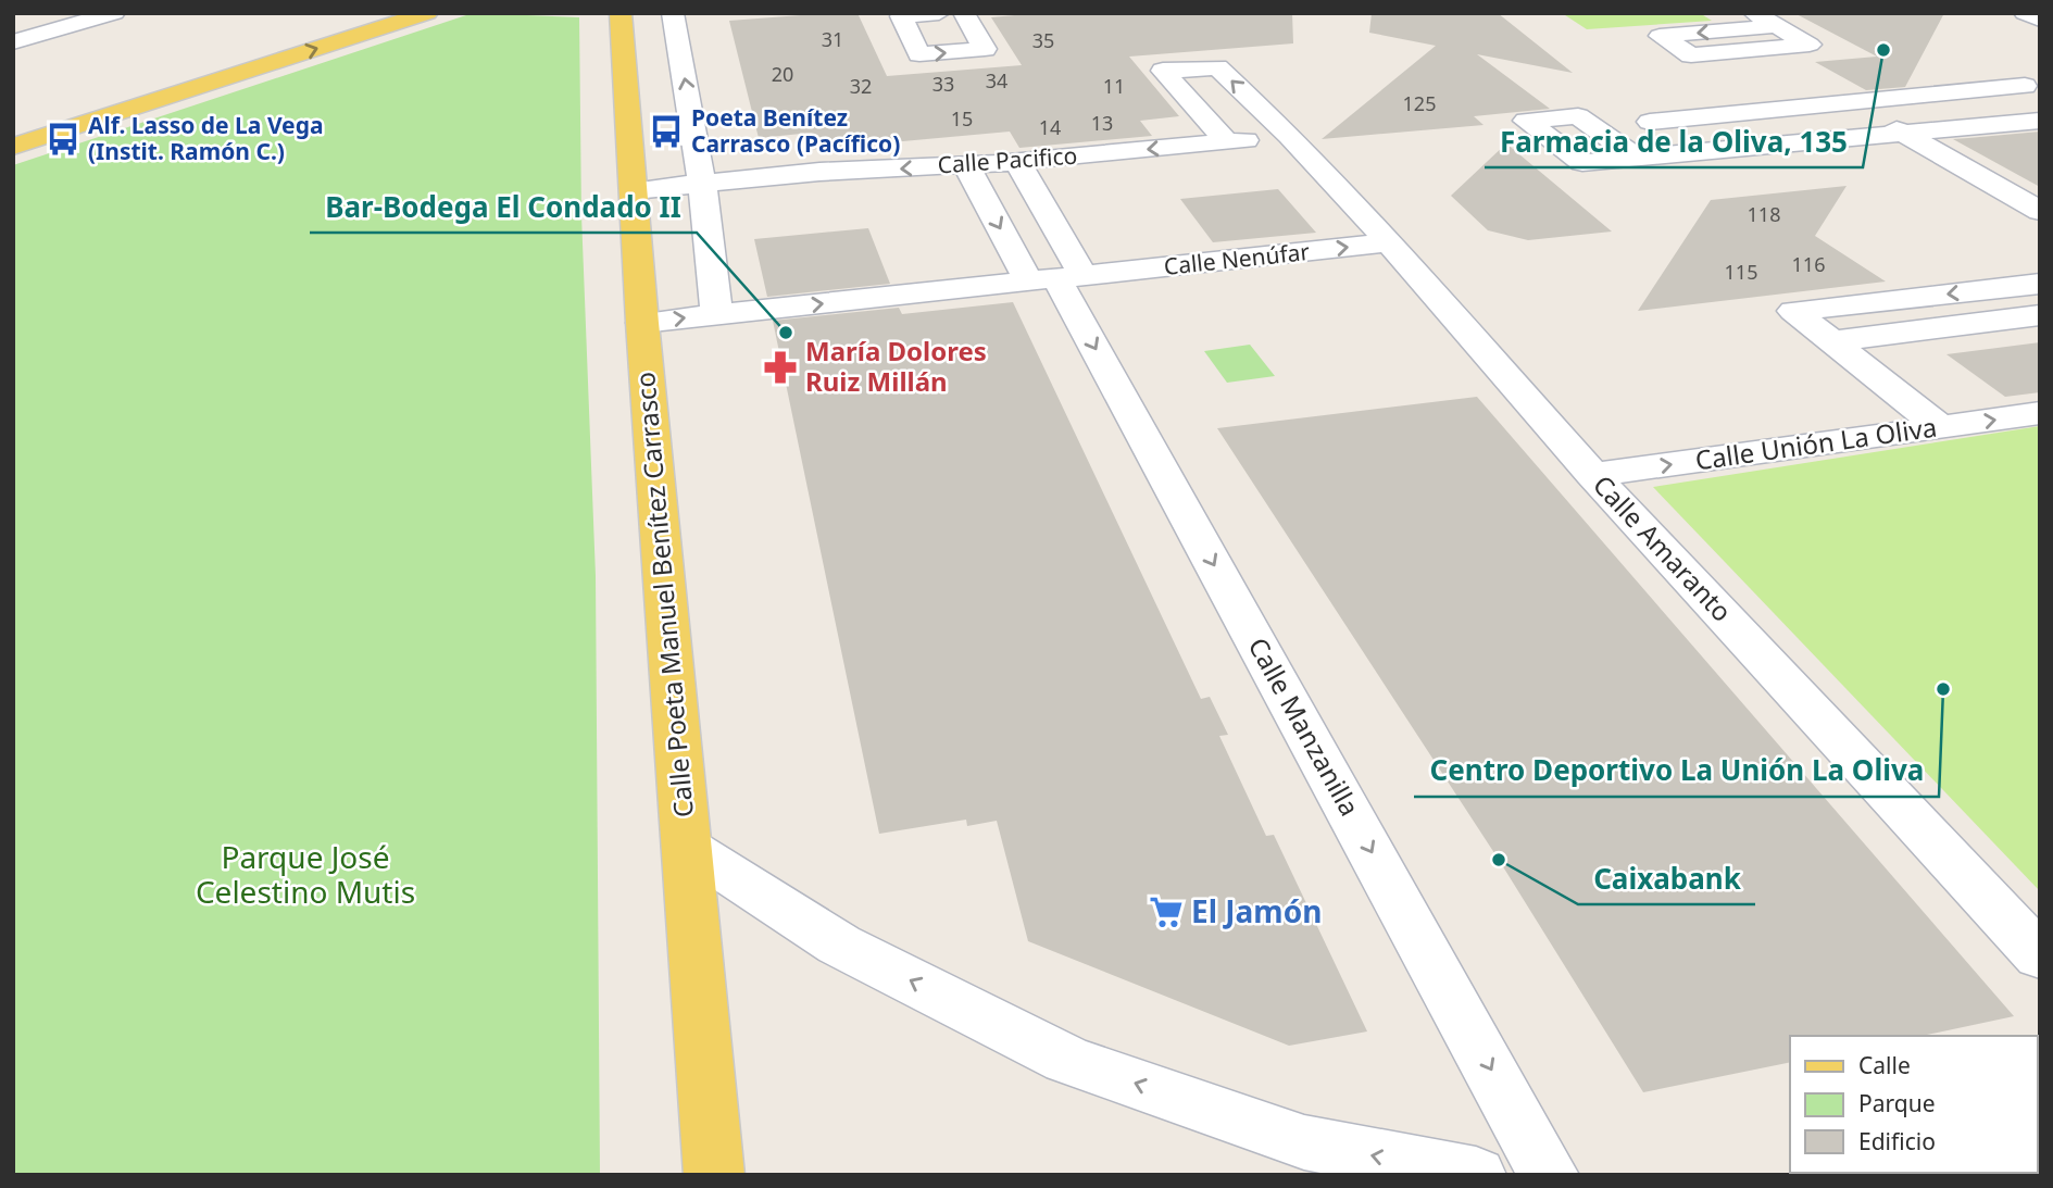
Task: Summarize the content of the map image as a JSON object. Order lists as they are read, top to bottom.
{
  "streets": {
    "main road": ["Calle Poeta Manuel Benítez Carrasco"],
    "street": [
      "Calle Pacifico",
      "Calle Nenúfar",
      "Calle Unión La Oliva",
      "Calle Amaranto",
      "Calle Manzanilla"
    ]
  },
  "crossings": [
    ["Calle Pacifico", "Calle Amaranto"],
    ["Calle Pacifico", "Calle Poeta Manuel Benítez Carrasco"],
    ["Calle Pacifico", "Calle Manzanilla"],
    ["Calle Nenúfar", "Calle Amaranto"],
    ["Calle Nenúfar", "Calle Poeta Manuel Benítez Carrasco"],
    ["Calle Nenúfar", "Calle Manzanilla"],
    ["Calle Unión La Oliva", "Calle Amaranto"]
  ],
  "one_way": ["Calle Pacifico", "Calle Nenúfar", "Calle Manzanilla"],
  "parks": ["Parque José Celestino Mutis"],
  "places": {
    "other": [
      "Farmacia de la Oliva, 135",
      "Bar-Bodega El Condado II",
      "Centro Deportivo La Unión La Oliva",
      "Caixabank"
    ],
    "bus stop": ["Poeta Benítez Carrasco (Pacífico)", "Alf. Lasso de La Vega (Instit. Ramón C.)"],
    "pharmacy": ["María Dolores Ruiz Millán"],
    "supermarket": ["El Jamón"]
  },
  "house_numbers": [
    "31",
    "35",
    "20",
    "34",
    "33",
    "32",
    "11",
    "125",
    "15",
    "13",
    "14",
    "118",
    "116",
    "115"
  ],
  "legend": ["Calle", "Parque", "Edificio"]
}
